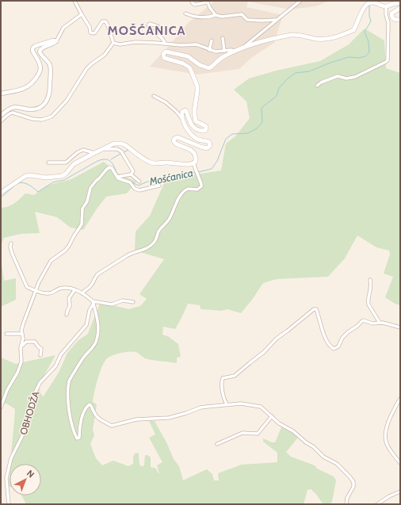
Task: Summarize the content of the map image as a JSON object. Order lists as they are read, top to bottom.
{
  "streets": {
    "street": ["OBHODŽA"]
  },
  "districts": ["MOŠĆANICA"],
  "water": ["Mošćanica"],
  "north": "top right"
}
